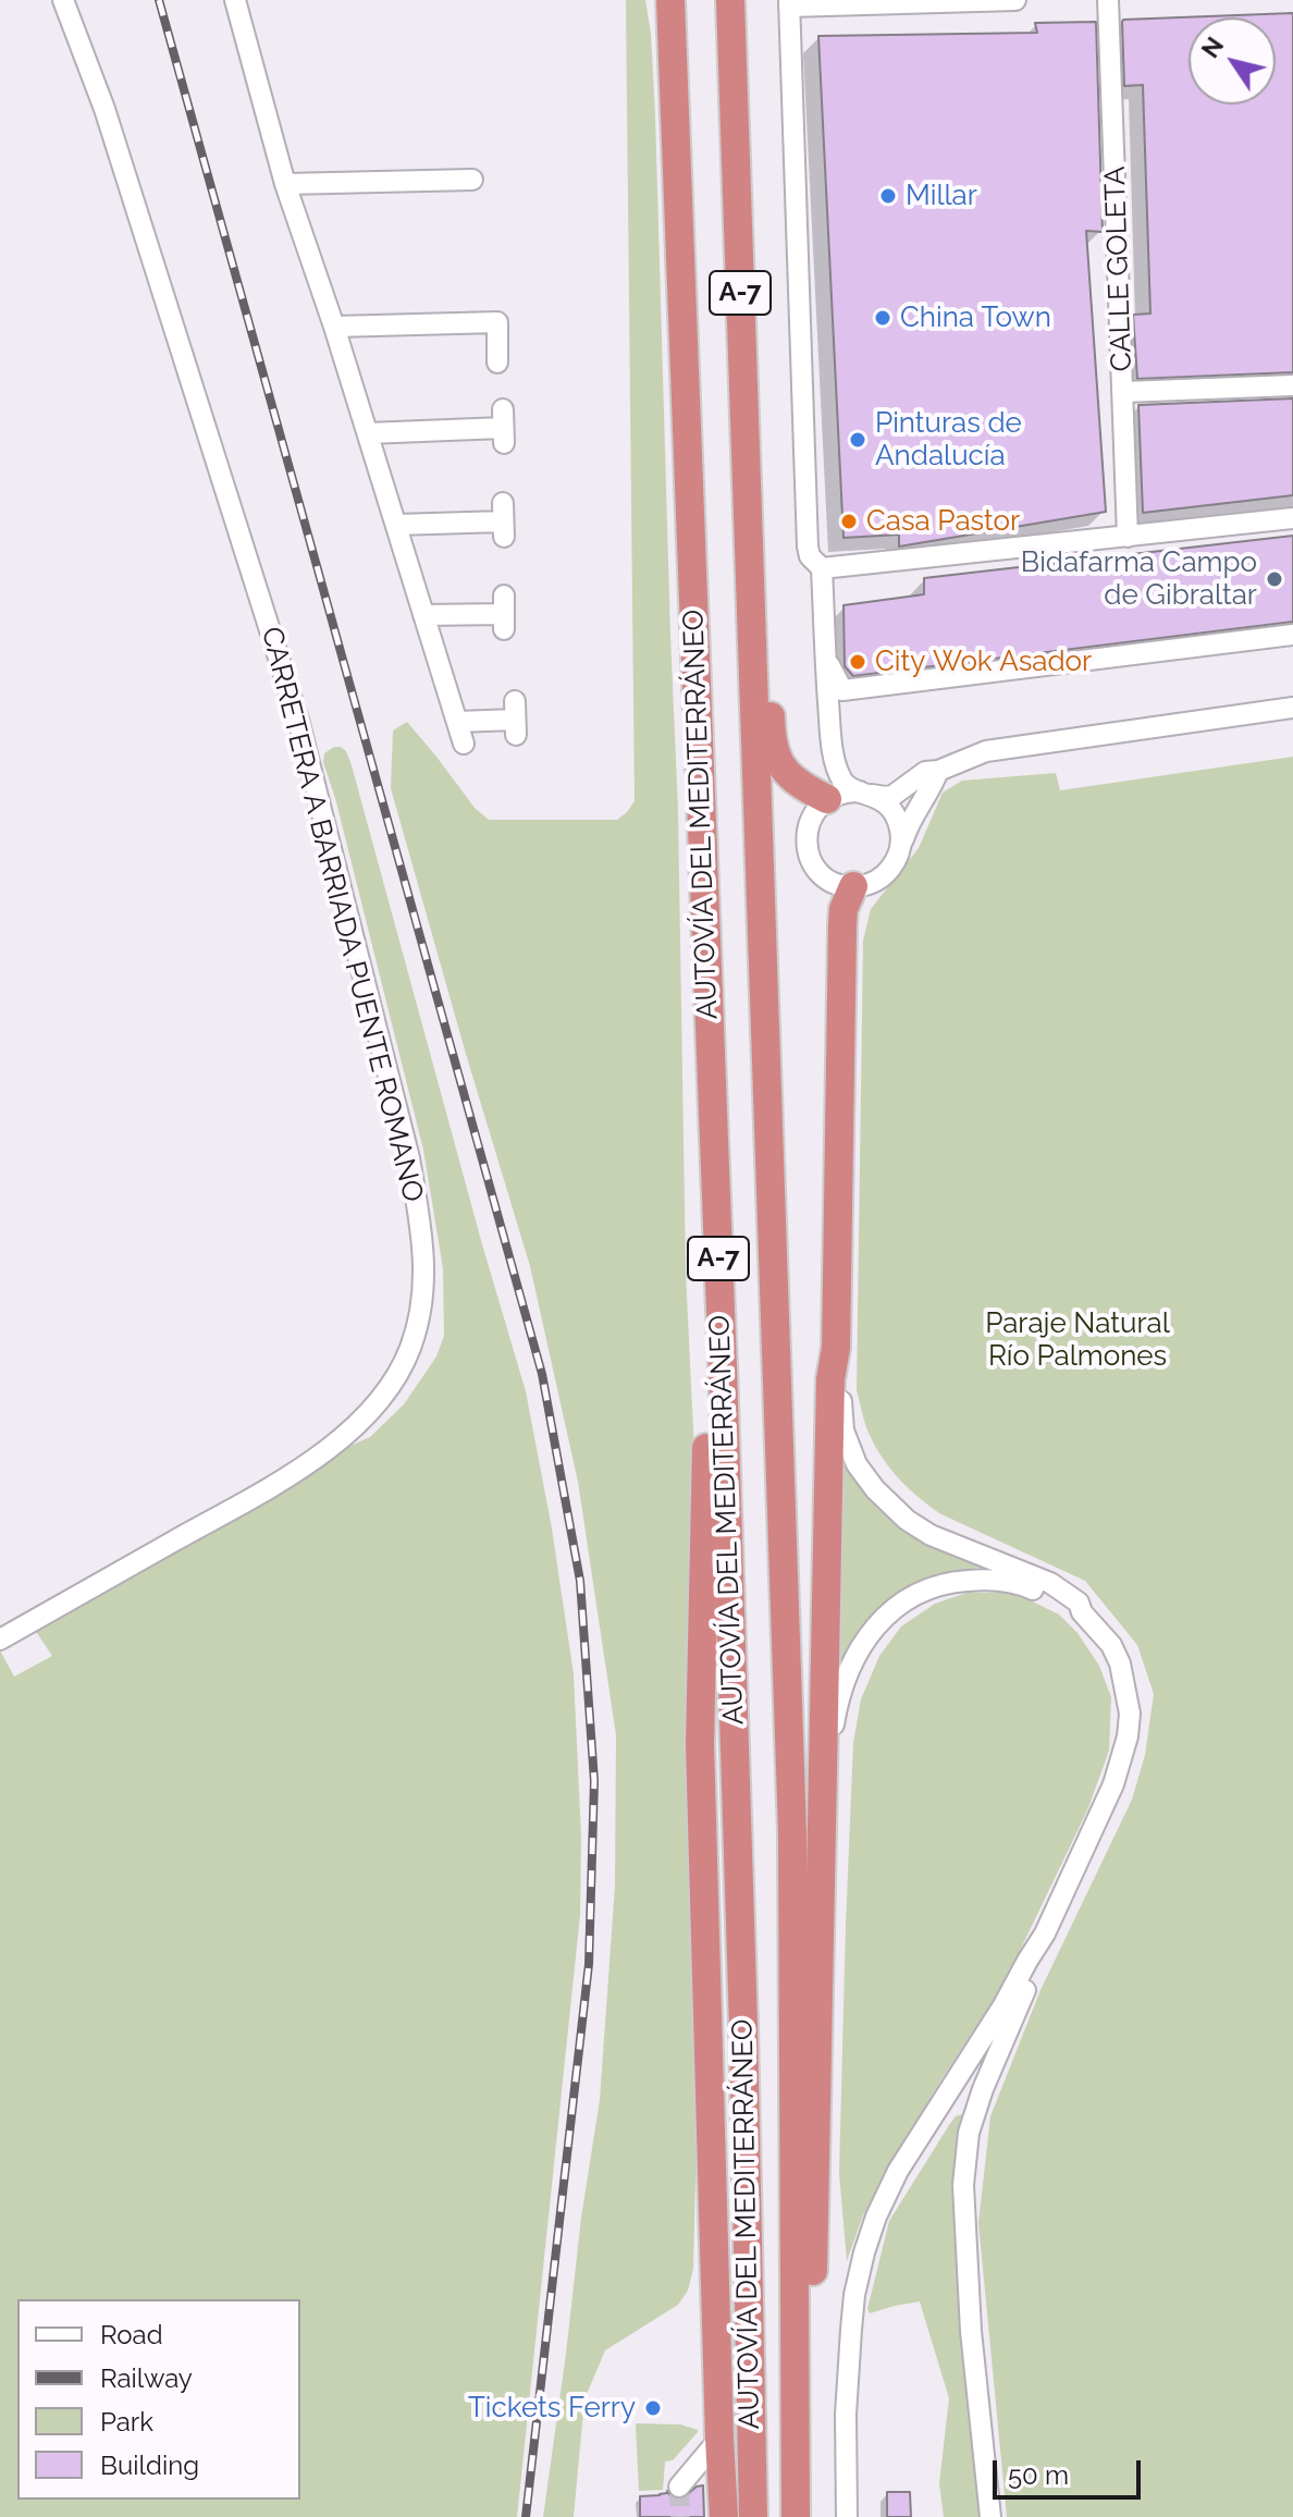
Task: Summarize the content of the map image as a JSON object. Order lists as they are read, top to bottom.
{
  "streets": {
    "highway": ["A-7", "AUTOVÍA DEL MEDITERRÁNEO"],
    "street": ["CALLE GOLETA", "CARRETERA A BARRIADA PUENTE ROMANO"]
  },
  "parks": ["Paraje Natural Río Palmones"],
  "places": [
    "Millar",
    "China Town",
    "Pinturas de Andalucía",
    "Casa Pastor",
    "Bidafarma Campo de Gibraltar",
    "City Wok Asador",
    "Tickets Ferry"
  ],
  "legend": [
    "Road",
    "Railway",
    "Park",
    "Building"
  ],
  "scale_bar": "50 m",
  "north": "top left"
}
